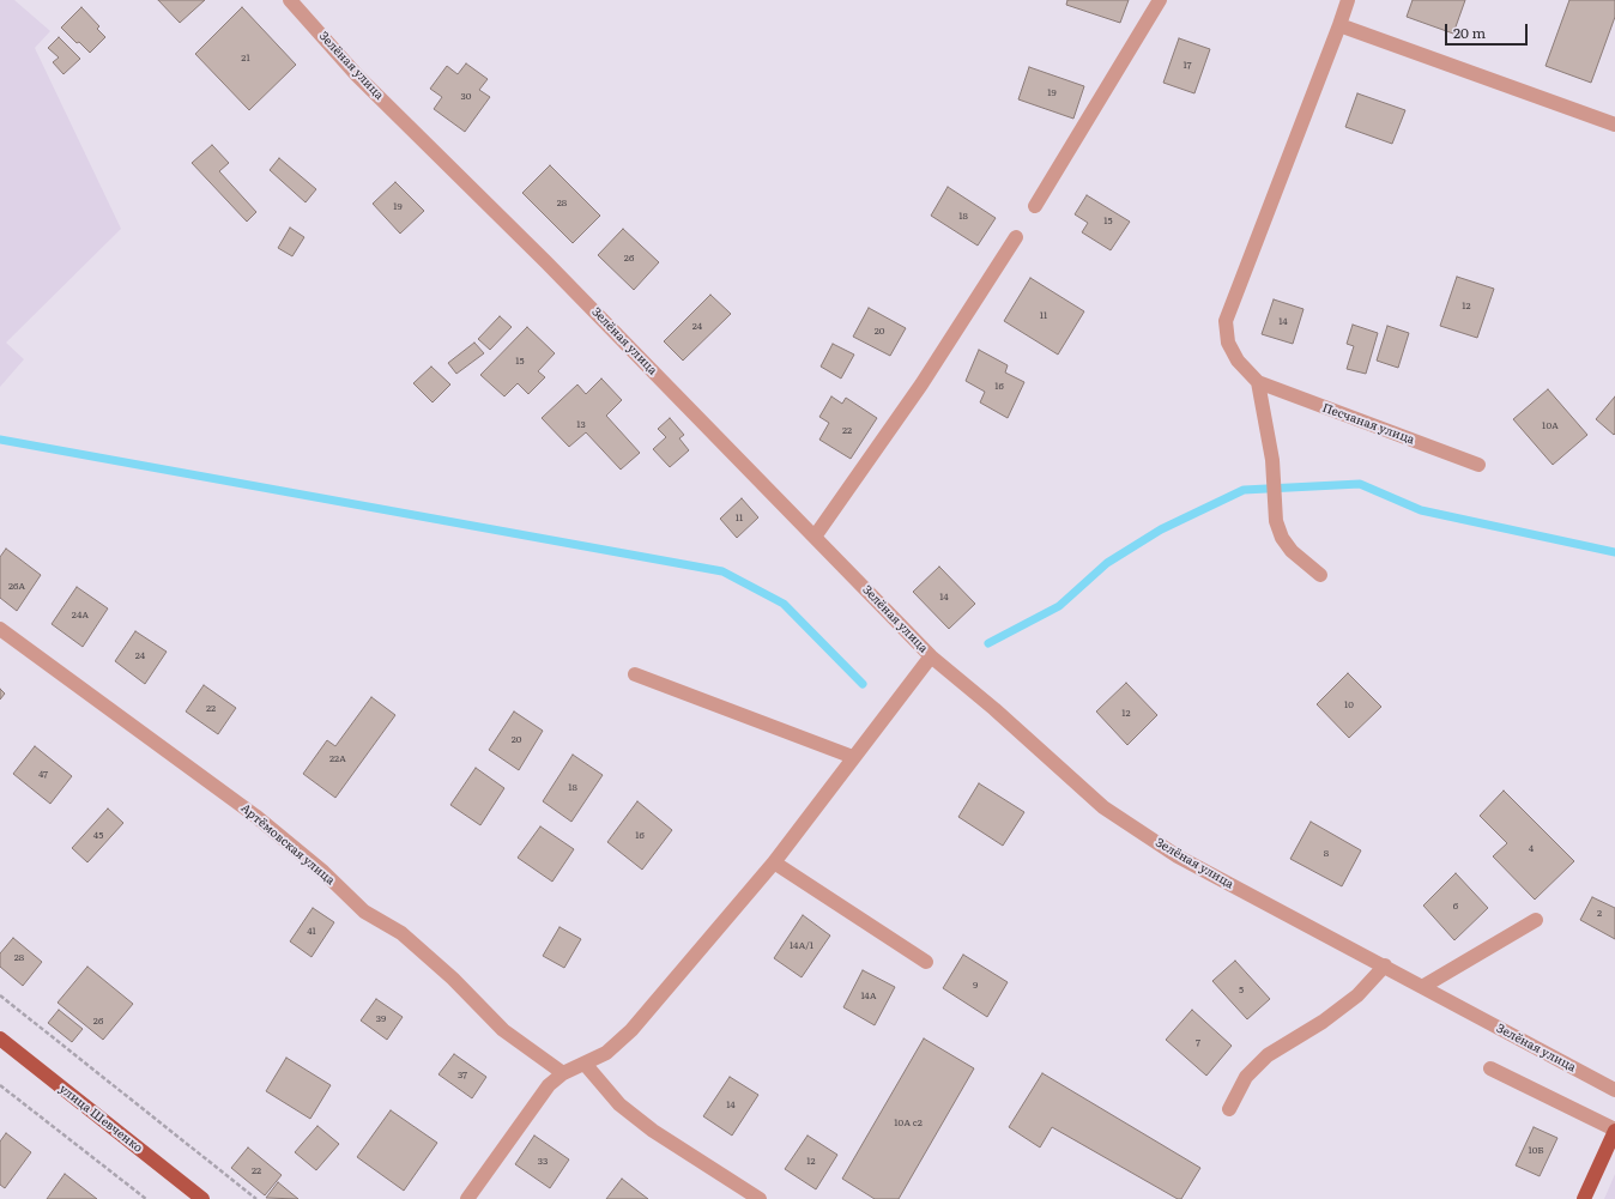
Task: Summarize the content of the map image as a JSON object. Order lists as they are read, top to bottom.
{
  "streets": {
    "main road": ["улица Шевченко"],
    "street": ["Зелёная улица", "Песчаная улица", "Артёмовская улица"]
  },
  "house_numbers": [
    "21",
    "17",
    "19",
    "30",
    "28",
    "19",
    "18",
    "15",
    "26",
    "12",
    "11",
    "14",
    "24",
    "20",
    "15",
    "16",
    "13",
    "10А",
    "22",
    "11",
    "26А",
    "14",
    "24А",
    "24",
    "10",
    "22",
    "12",
    "20",
    "22А",
    "47",
    "18",
    "45",
    "16",
    "4",
    "8",
    "6",
    "2",
    "41",
    "14А/1",
    "28",
    "9",
    "5",
    "14А",
    "39",
    "26",
    "7",
    "37",
    "14",
    "10А с2",
    "10Б",
    "33",
    "12",
    "22"
  ],
  "scale_bar": "20 m"
}
